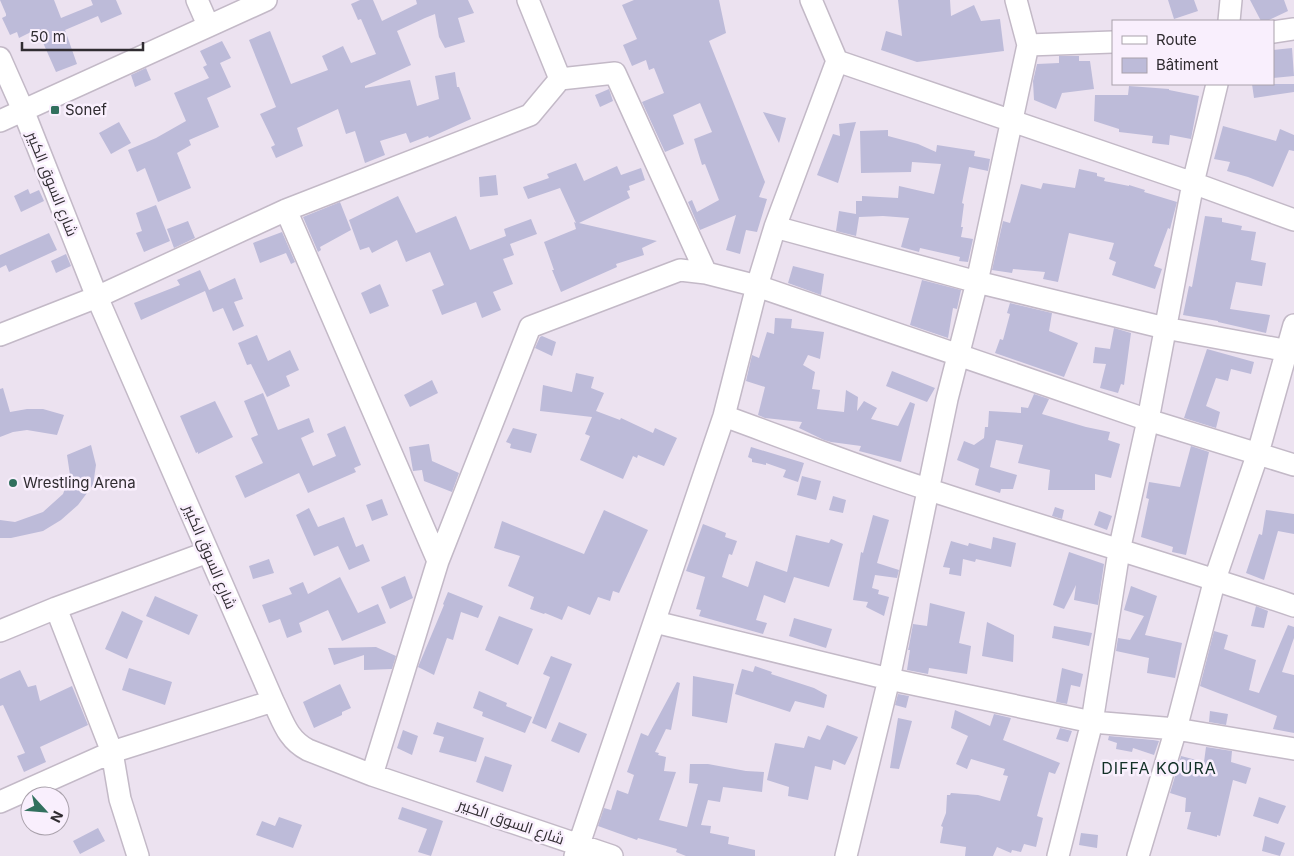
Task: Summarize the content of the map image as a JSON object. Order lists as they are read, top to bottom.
{
  "streets": {
    "street": ["شارع السوق الكبير"]
  },
  "districts": ["DIFFA KOURA"],
  "places": {
    "transit": ["Sonef"],
    "other": ["Wrestling Arena"]
  },
  "legend": ["Route", "Bâtiment"],
  "scale_bar": "50 m",
  "north": "bottom right"
}
